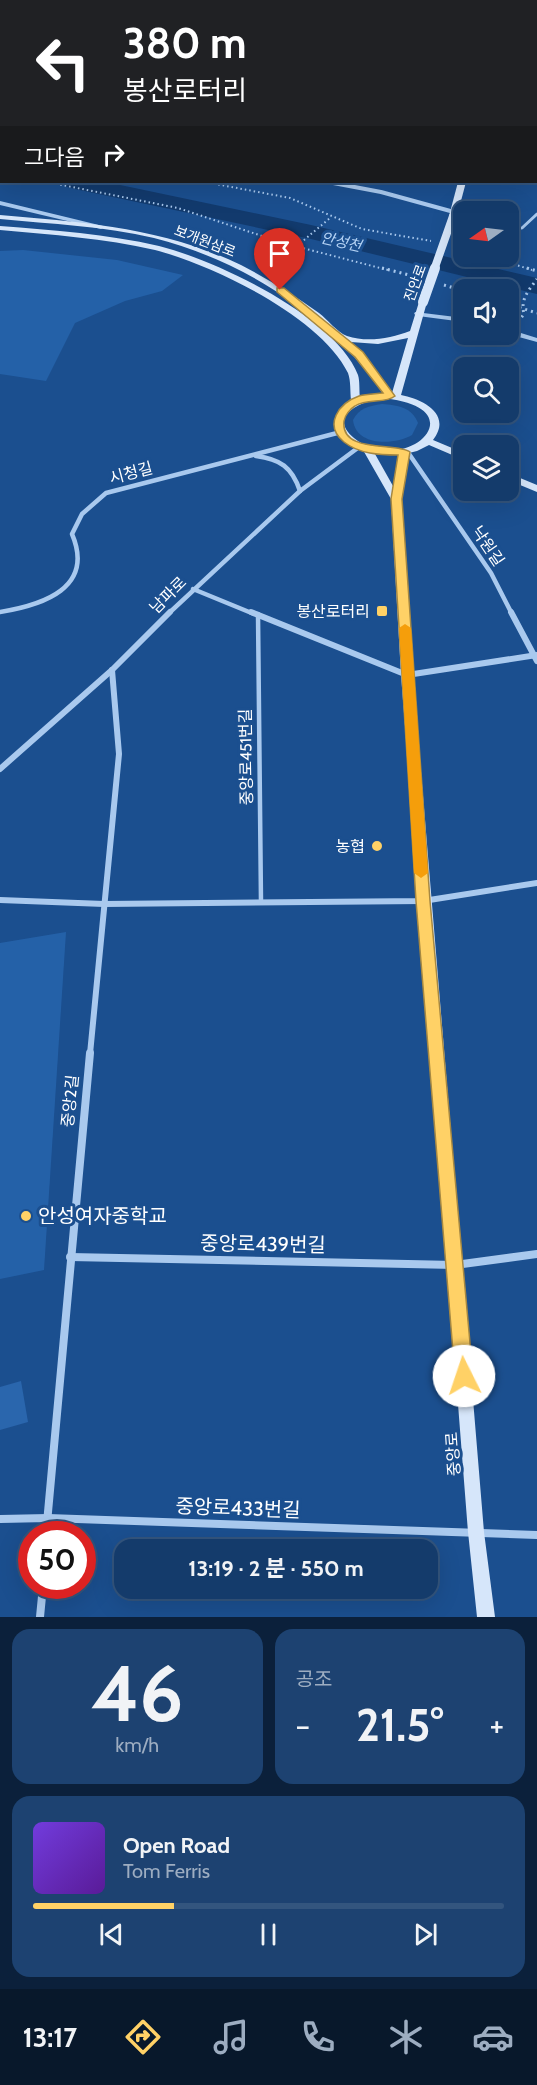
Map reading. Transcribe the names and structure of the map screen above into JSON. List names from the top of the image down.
{
  "streets": {
    "main road": ["보개원삼로", "진안로", "중앙로"],
    "street": [
      "시청길",
      "낙원길",
      "남파로",
      "중앙2길",
      "중앙로439번길",
      "중앙로433번길"
    ],
    "lane": ["중앙로451번길"]
  },
  "crossings": [
    ["보개원삼로", "진안로"],
    ["보개원삼로", "시청길"],
    ["보개원삼로", "낙원길"],
    ["보개원삼로", "남파로"],
    ["보개원삼로", "중앙로"],
    ["진안로", "시청길"],
    ["진안로", "낙원길"],
    ["진안로", "남파로"],
    ["진안로", "중앙로"],
    ["시청길", "낙원길"],
    ["시청길", "남파로"],
    ["시청길", "중앙로"],
    ["낙원길", "남파로"],
    ["낙원길", "중앙로"],
    ["남파로", "중앙2길"],
    ["남파로", "중앙로"],
    ["중앙2길", "중앙로439번길"],
    ["중앙2길", "중앙로433번길"],
    ["중앙로439번길", "중앙로"],
    ["중앙로", "중앙로433번길"]
  ],
  "water": ["안성천"],
  "places": {
    "transit": ["봉산로터리"],
    "other": ["농협", "안성여자중학교"]
  },
  "north": "left",
  "page": {
    "turn": ["380 m", "봉산로터리"],
    "then": "그다음",
    "limit": "50",
    "trip": "13:19 · 2 분 · 550 m",
    "tile": [
      ["46", "km/h"],
      "공조"
    ],
    "heat": ["−", "21.5°", "+"],
    "song": ["Open Road", "Tom Ferris"],
    "tabs": "13:17"
  }
}
